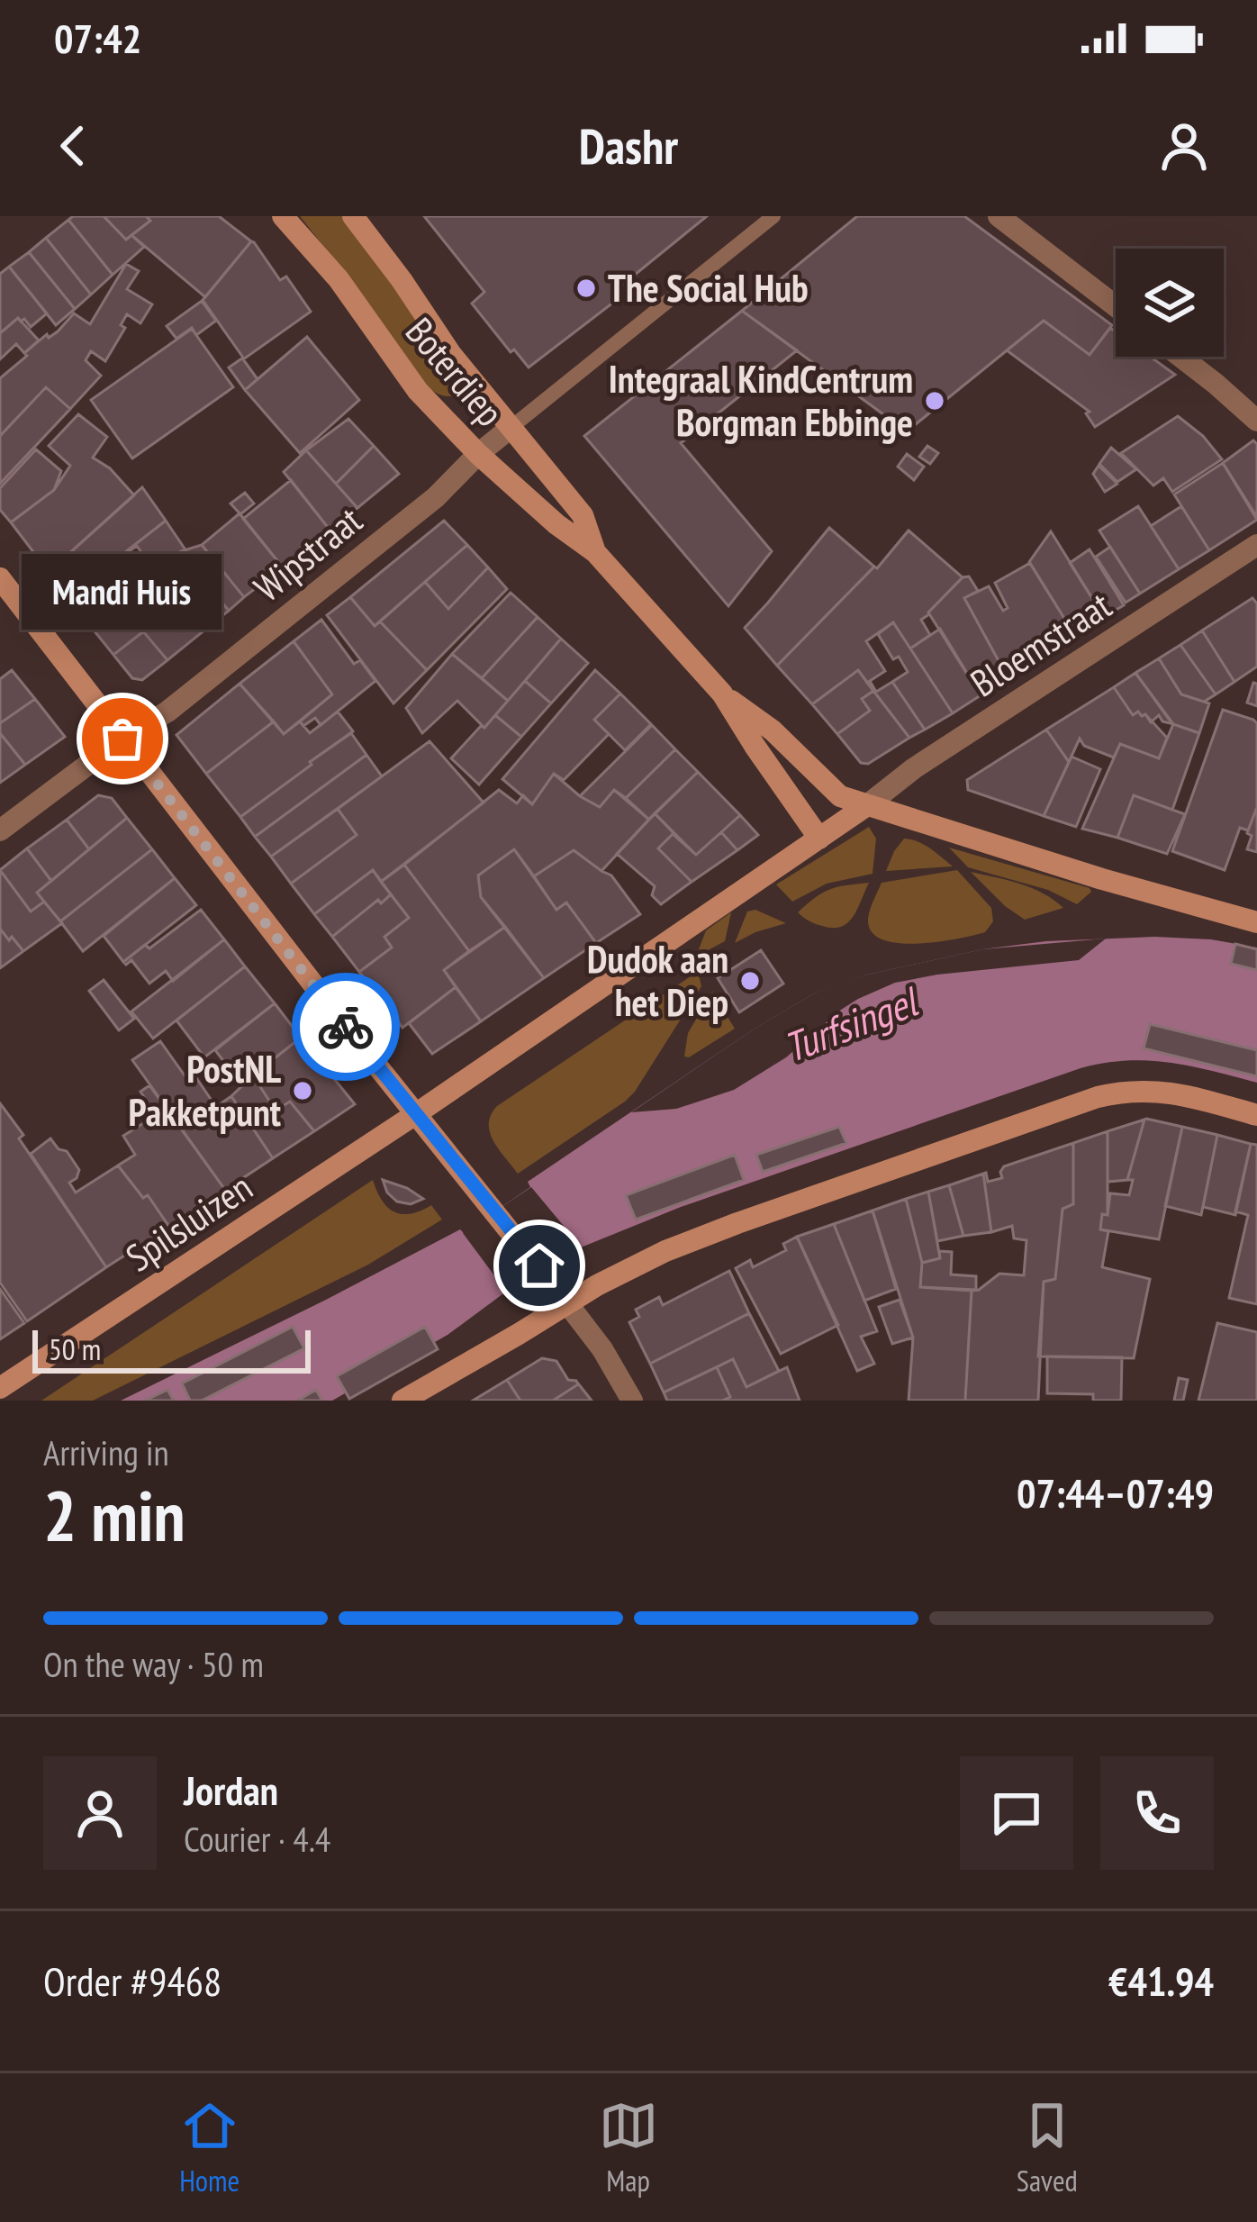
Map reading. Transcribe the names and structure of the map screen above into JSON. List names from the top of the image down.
{
  "streets": {
    "street": [
      "Boterdiep",
      "Wipstraat",
      "Bloemstraat",
      "Spilsluizen"
    ]
  },
  "crossings": [
    ["Boterdiep", "Wipstraat"],
    ["Boterdiep", "Bloemstraat"]
  ],
  "water": ["Turfsingel"],
  "places": [
    "The Social Hub",
    "Integraal KindCentrum Borgman Ebbinge",
    "Mandi Huis",
    "Dudok aan het Diep",
    "PostNL Pakketpunt"
  ],
  "scale_bar": "50 m",
  "page": {
    "status": "07:42",
    "header": "Dashr",
    "bubble": "Mandi Huis",
    "scale": "50 m",
    "heading": ["2 min", "Arriving in", "07:44–07:49"],
    "panel": [
      "Jordan",
      "Courier · 4.4",
      "Order #9468",
      "€41.94"
    ],
    "bar": "On the way · 50 m",
    "tabs": ["Home", "Map", "Saved"]
  }
}
